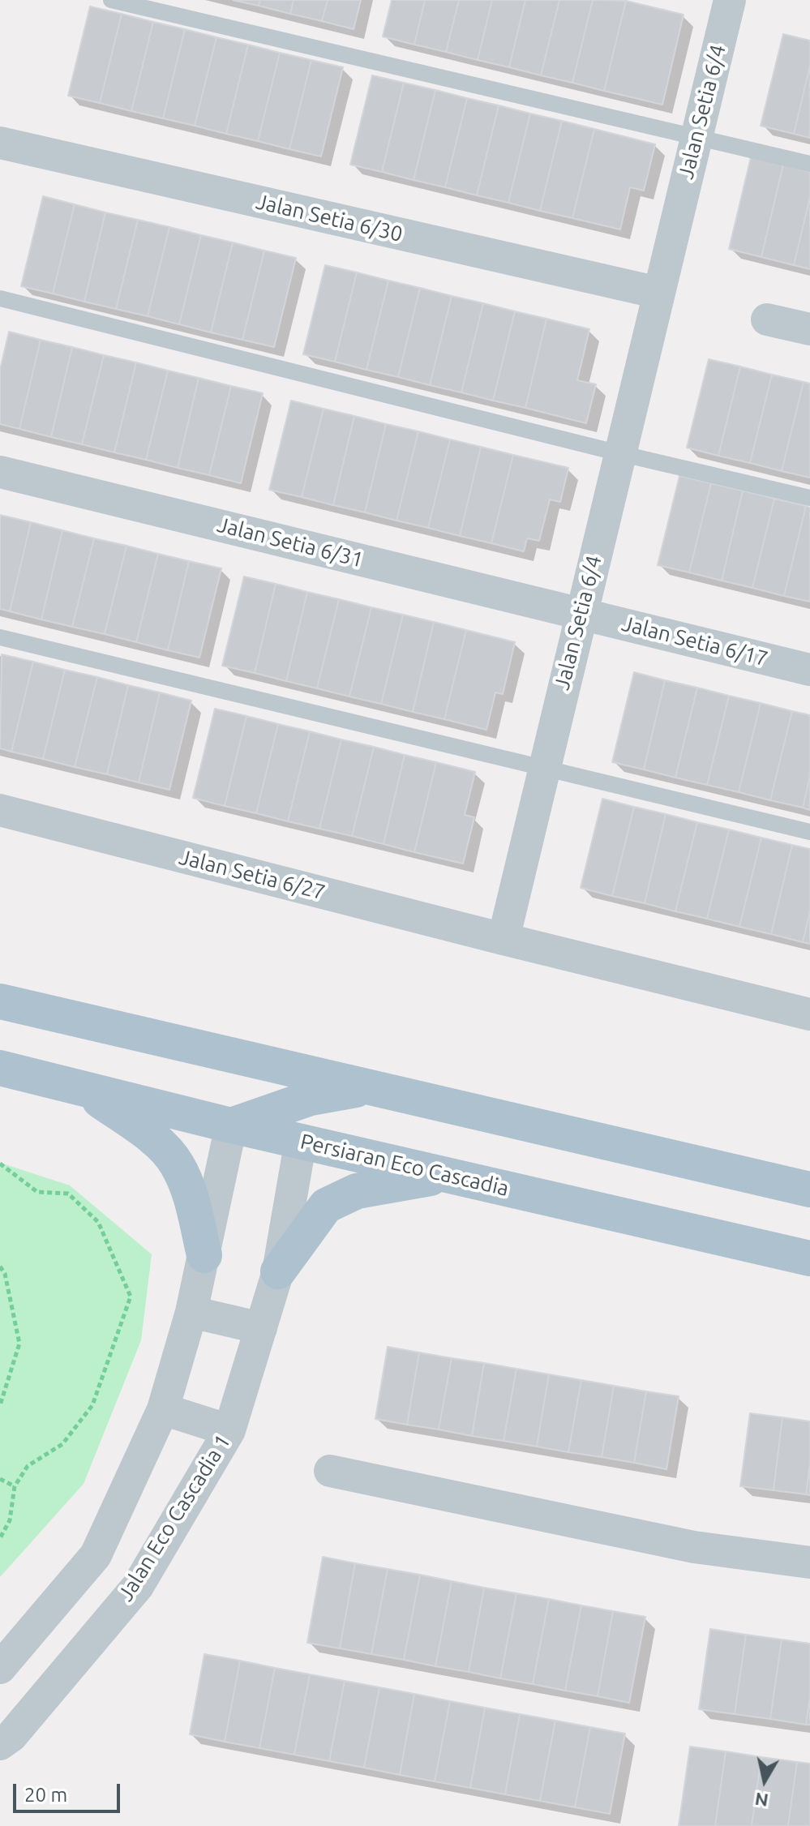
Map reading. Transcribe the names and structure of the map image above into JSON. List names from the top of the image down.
{
  "streets": {
    "main road": ["Persiaran Eco Cascadia"],
    "street": [
      "Jalan Setia 6/4",
      "Jalan Setia 6/30",
      "Jalan Setia 6/31",
      "Jalan Setia 6/17",
      "Jalan Setia 6/27",
      "Jalan Eco Cascadia 1"
    ]
  },
  "crossings": [
    ["Jalan Setia 6/4", "Jalan Setia 6/30"],
    ["Jalan Setia 6/4", "Jalan Setia 6/31"],
    ["Jalan Setia 6/4", "Jalan Setia 6/17"],
    ["Jalan Setia 6/4", "Jalan Setia 6/27"],
    ["Jalan Setia 6/31", "Jalan Setia 6/17"],
    ["Persiaran Eco Cascadia", "Jalan Eco Cascadia 1"]
  ],
  "scale_bar": "20 m",
  "north": "bottom"
}
